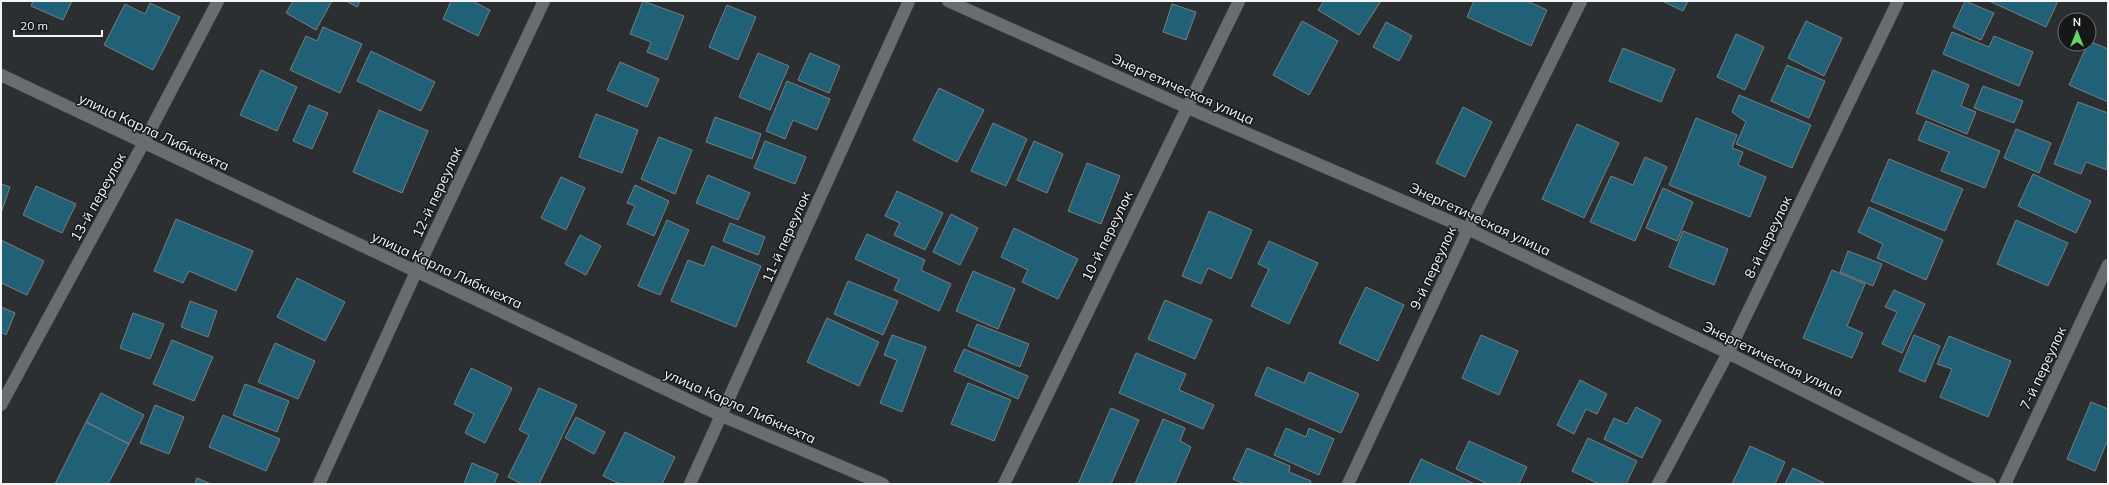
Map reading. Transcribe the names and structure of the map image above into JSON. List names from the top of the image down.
{
  "streets": {
    "street": [
      "Энергетическая улица",
      "улица Карла Либкнехта",
      "12-й переулок",
      "13-й переулок",
      "10-й переулок",
      "11-й переулок",
      "8-й переулок",
      "9-й переулок",
      "7-й переулок"
    ]
  },
  "crossings": [
    ["Энергетическая улица", "10-й переулок"],
    ["Энергетическая улица", "8-й переулок"],
    ["Энергетическая улица", "9-й переулок"],
    ["улица Карла Либкнехта", "12-й переулок"],
    ["улица Карла Либкнехта", "13-й переулок"],
    ["улица Карла Либкнехта", "11-й переулок"]
  ],
  "scale_bar": "20 m",
  "north": "top"
}
